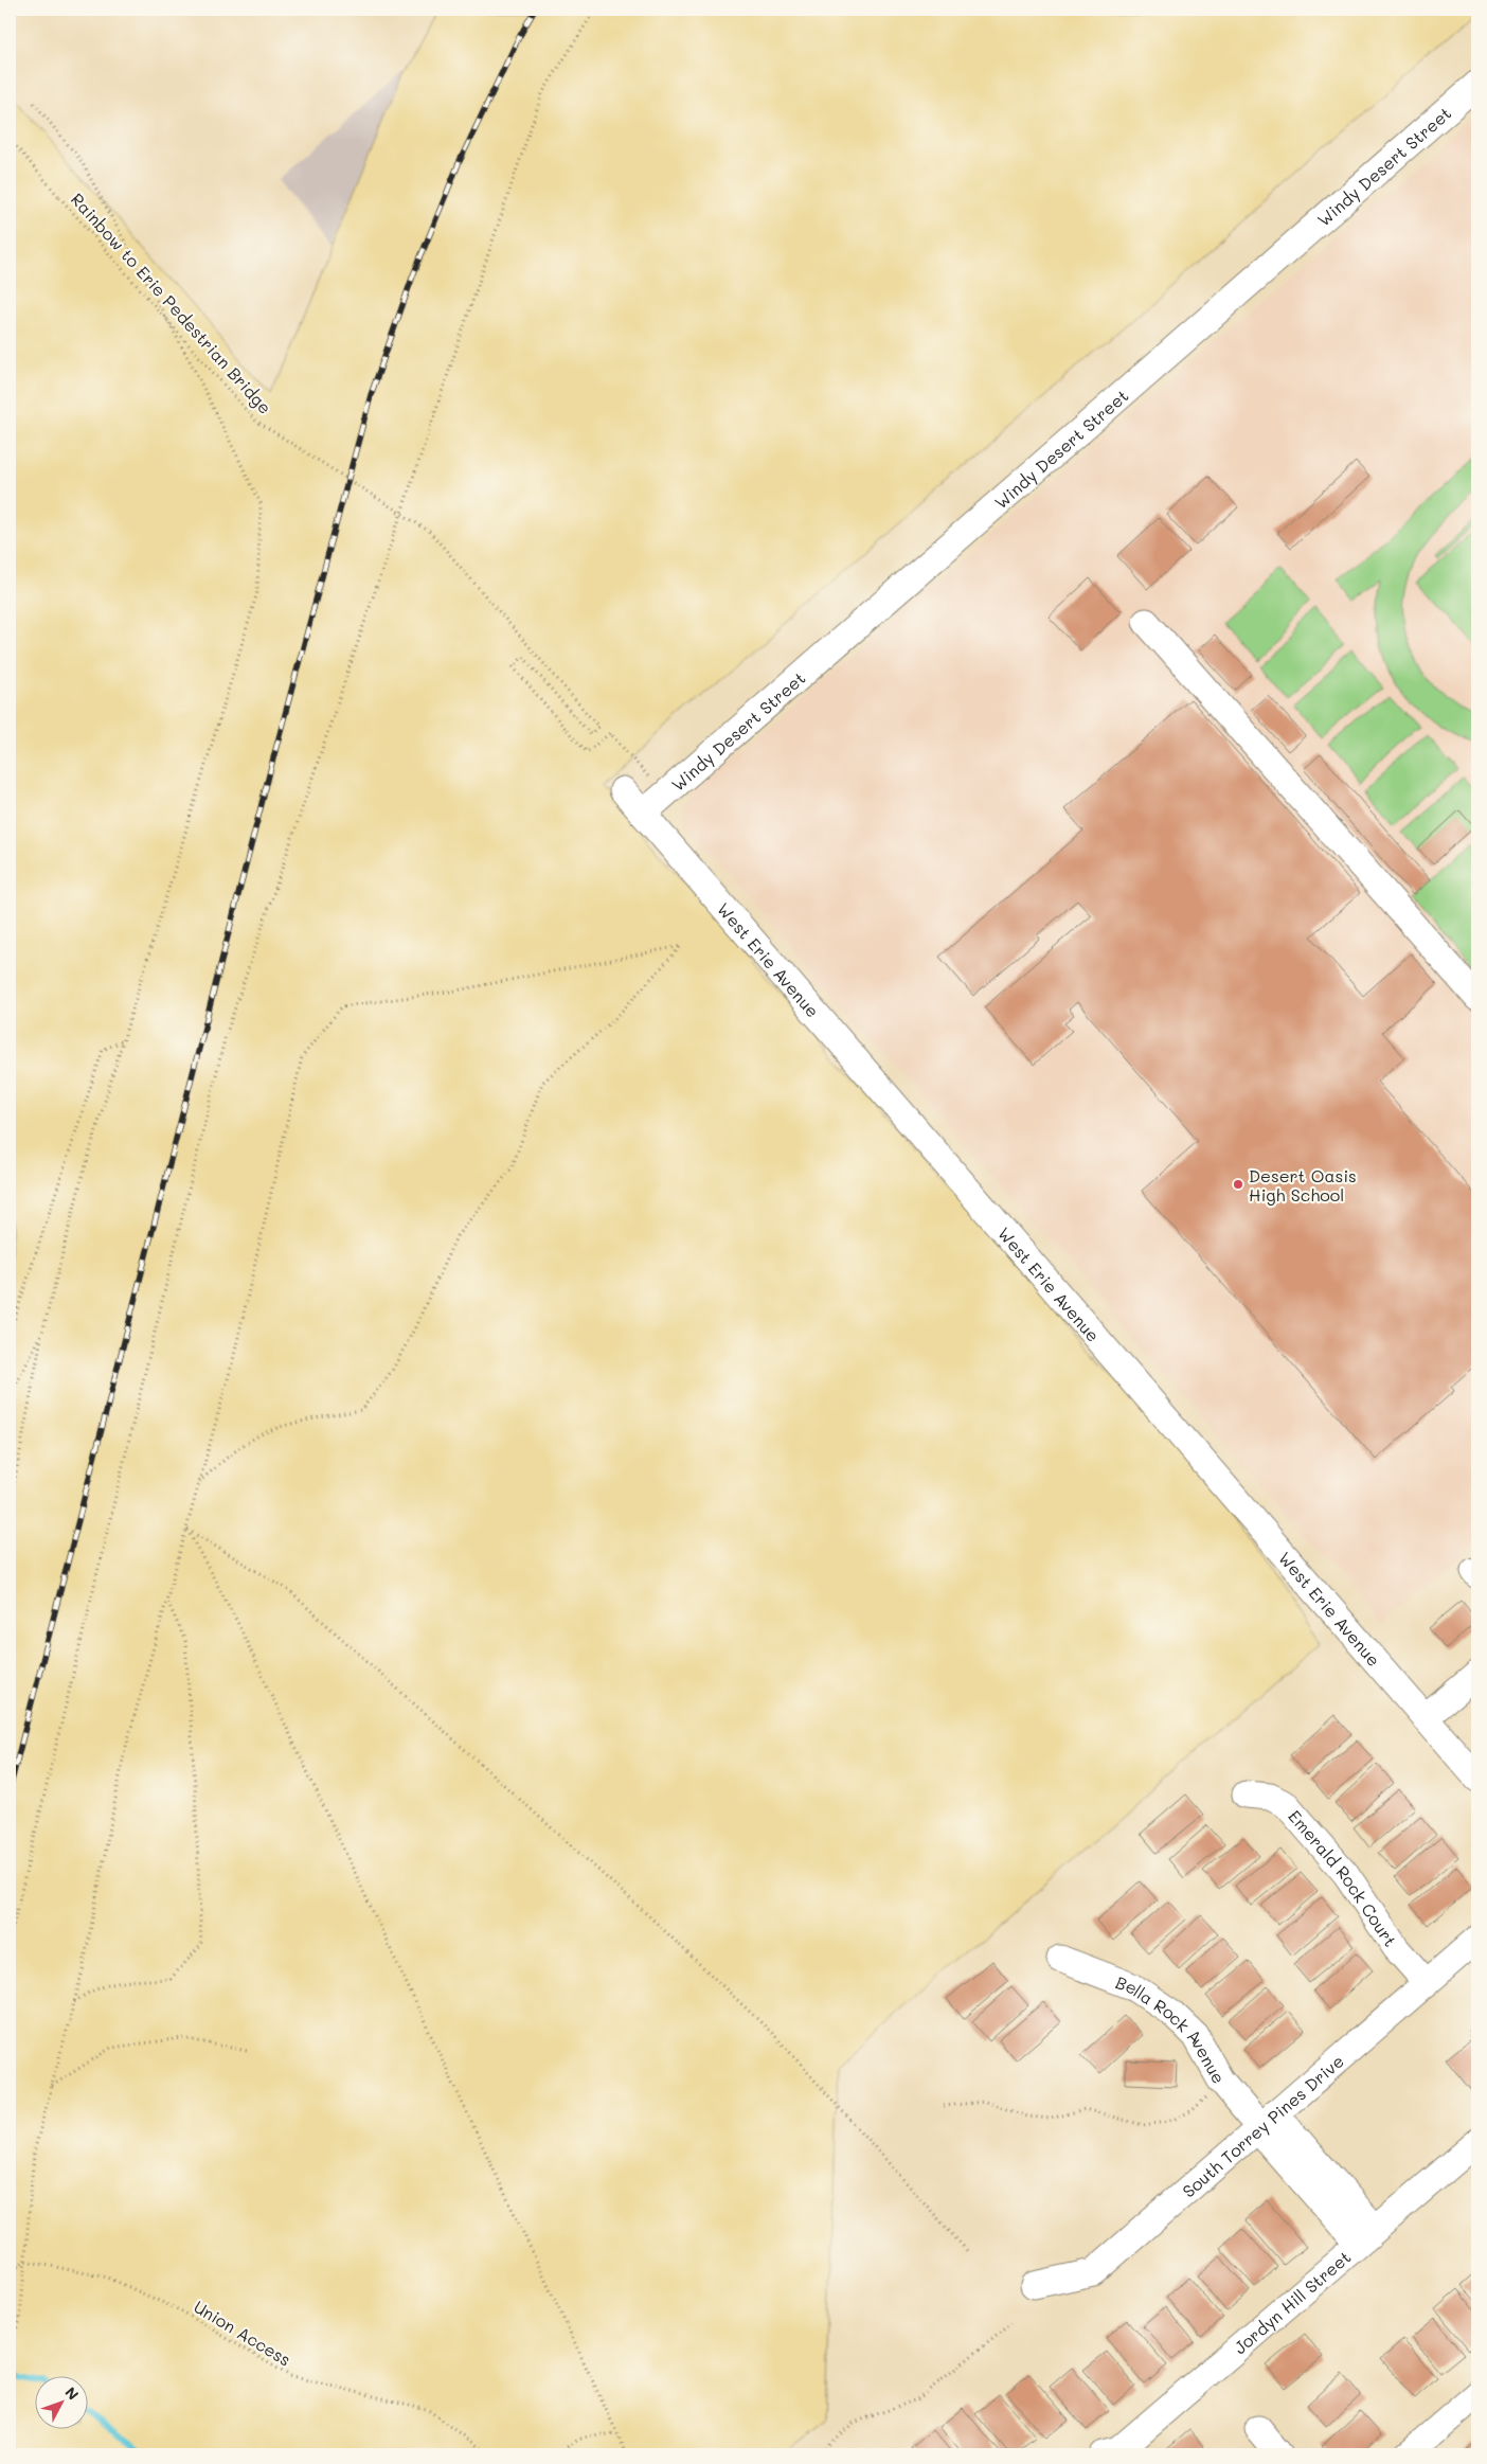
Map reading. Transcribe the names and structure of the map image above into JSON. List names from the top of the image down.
{
  "streets": {
    "street": [
      "Windy Desert Street",
      "West Erie Avenue",
      "Emerald Rock Court",
      "Bella Rock Avenue",
      "South Torrey Pines Drive",
      "Jordyn Hill Street"
    ],
    "path": ["Rainbow to Erie Pedestrian Bridge", "Union Access"]
  },
  "crossings": [
    ["Windy Desert Street", "Rainbow to Erie Pedestrian Bridge"],
    ["Windy Desert Street", "West Erie Avenue"],
    ["Emerald Rock Court", "South Torrey Pines Drive"],
    ["Bella Rock Avenue", "South Torrey Pines Drive"],
    ["Bella Rock Avenue", "Jordyn Hill Street"]
  ],
  "places": ["Desert Oasis High School"],
  "north": "top right"
}
